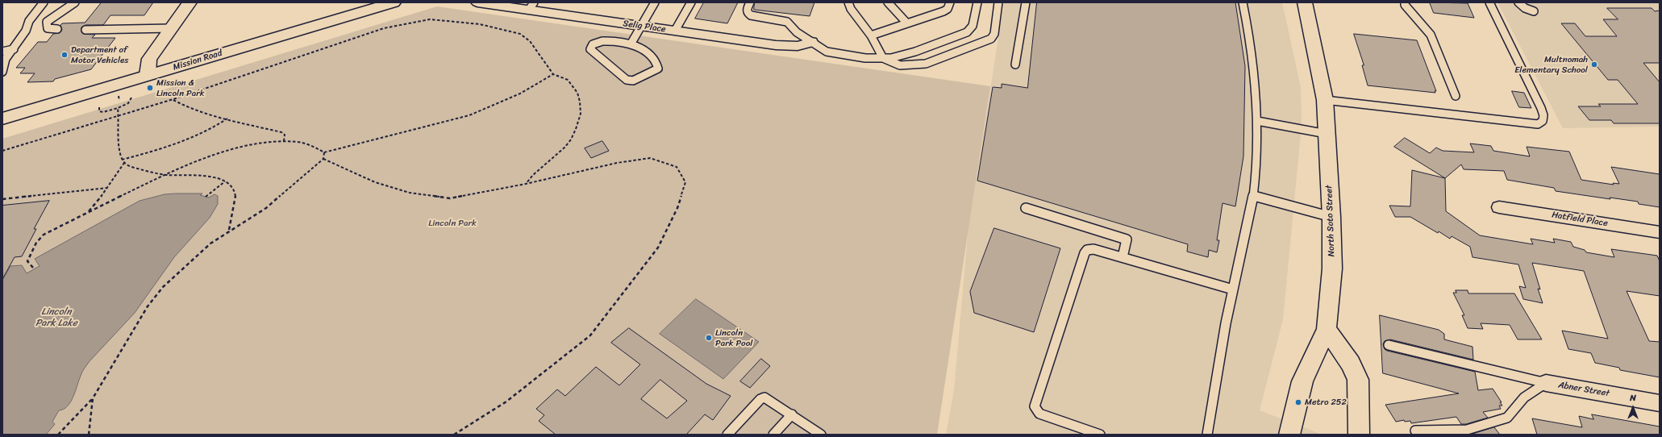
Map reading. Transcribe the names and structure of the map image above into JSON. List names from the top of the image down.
{
  "streets": {
    "main road": ["Mission Road", "North Soto Street"],
    "street": ["Selig Place", "Hatfield Place", "Abner Street"]
  },
  "water": ["Lincoln Park Lake"],
  "parks": ["Lincoln Park"],
  "places": [
    "Department of Motor Vehicles",
    "Multnomah Elementary School",
    "Mission & Lincoln Park",
    "Lincoln Park Pool",
    "Metro 252"
  ],
  "north": "top"
}
